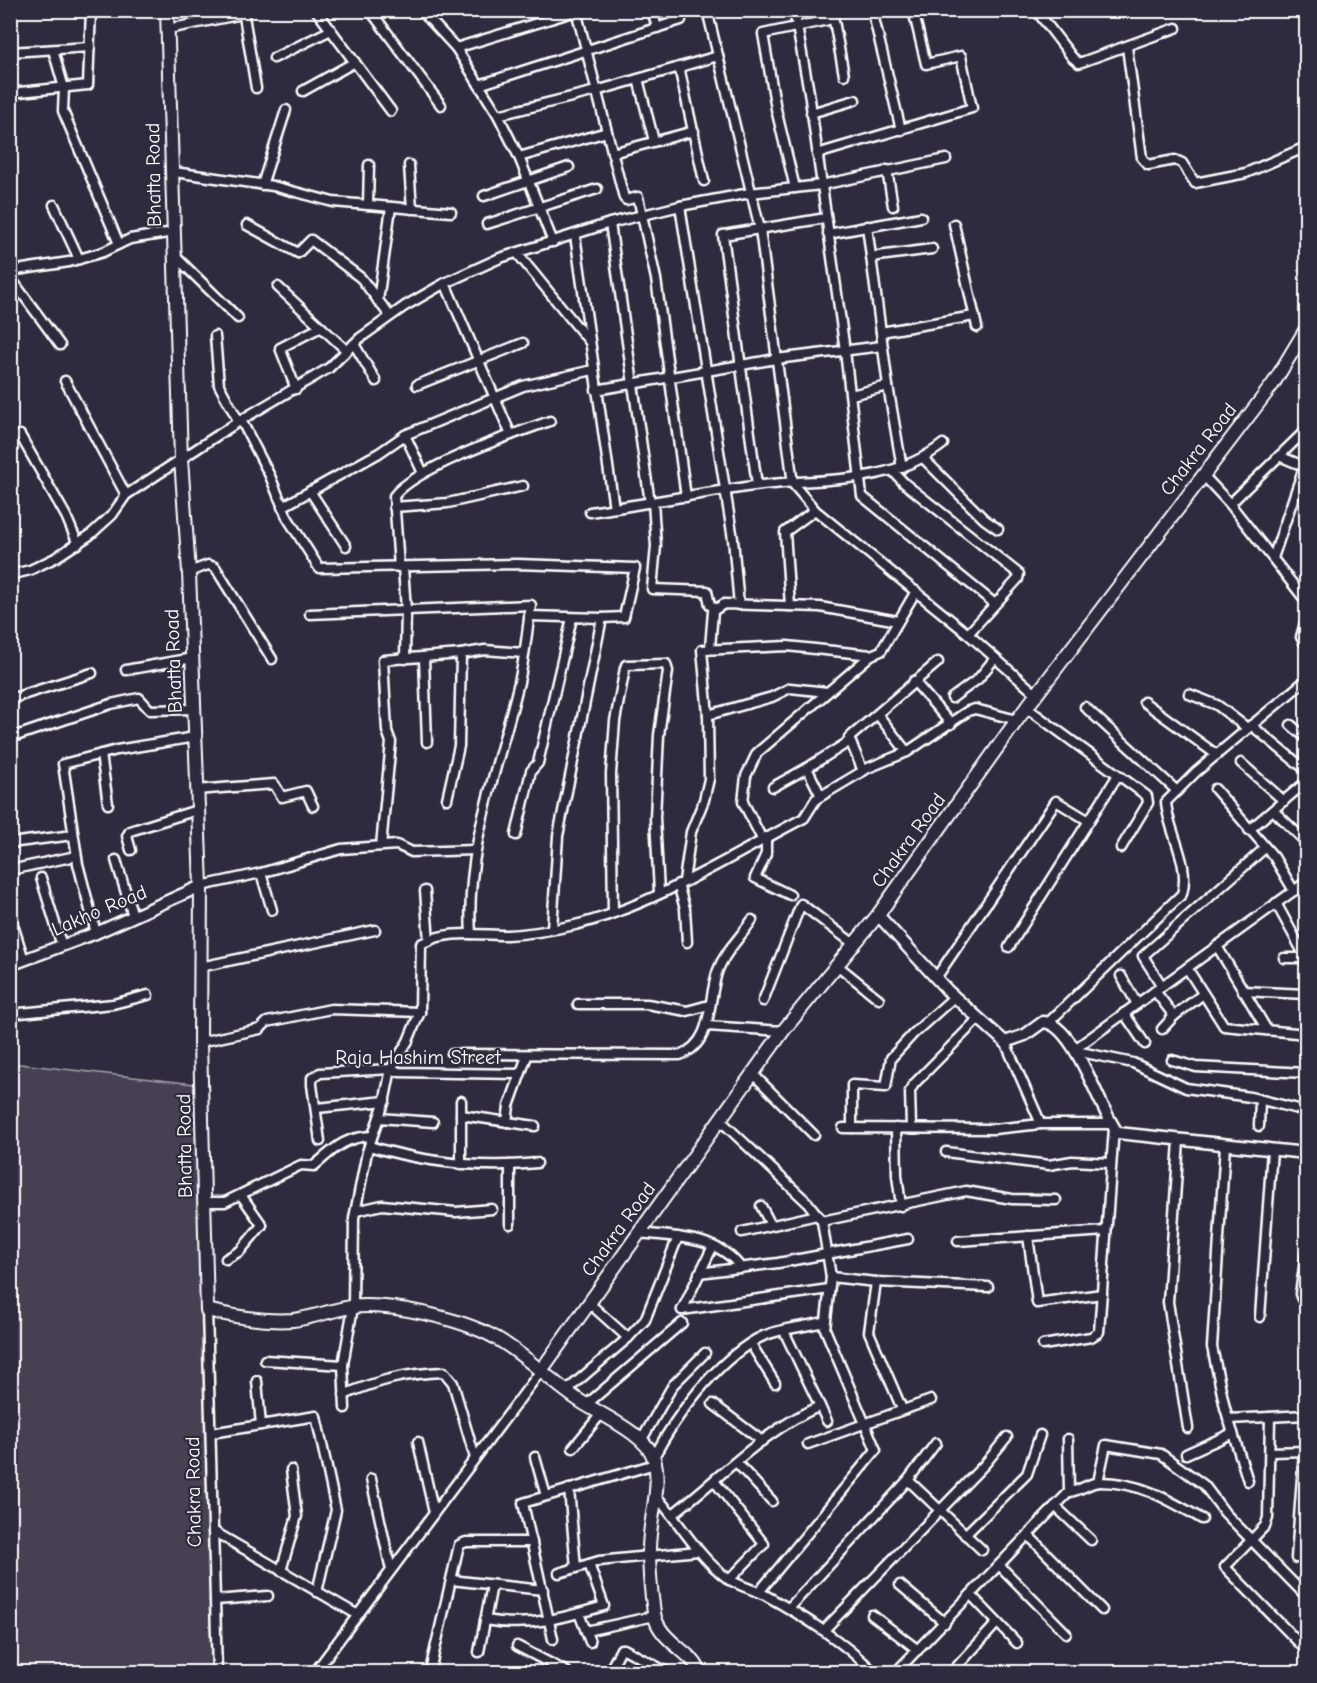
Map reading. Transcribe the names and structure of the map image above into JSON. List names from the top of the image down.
{
  "streets": {
    "main road": ["Bhatta Road", "Chakra Road"],
    "street": ["Lakho Road", "Raja Hashim Street"]
  },
  "crossings": [
    ["Bhatta Road", "Chakra Road"],
    ["Bhatta Road", "Lakho Road"]
  ]
}
